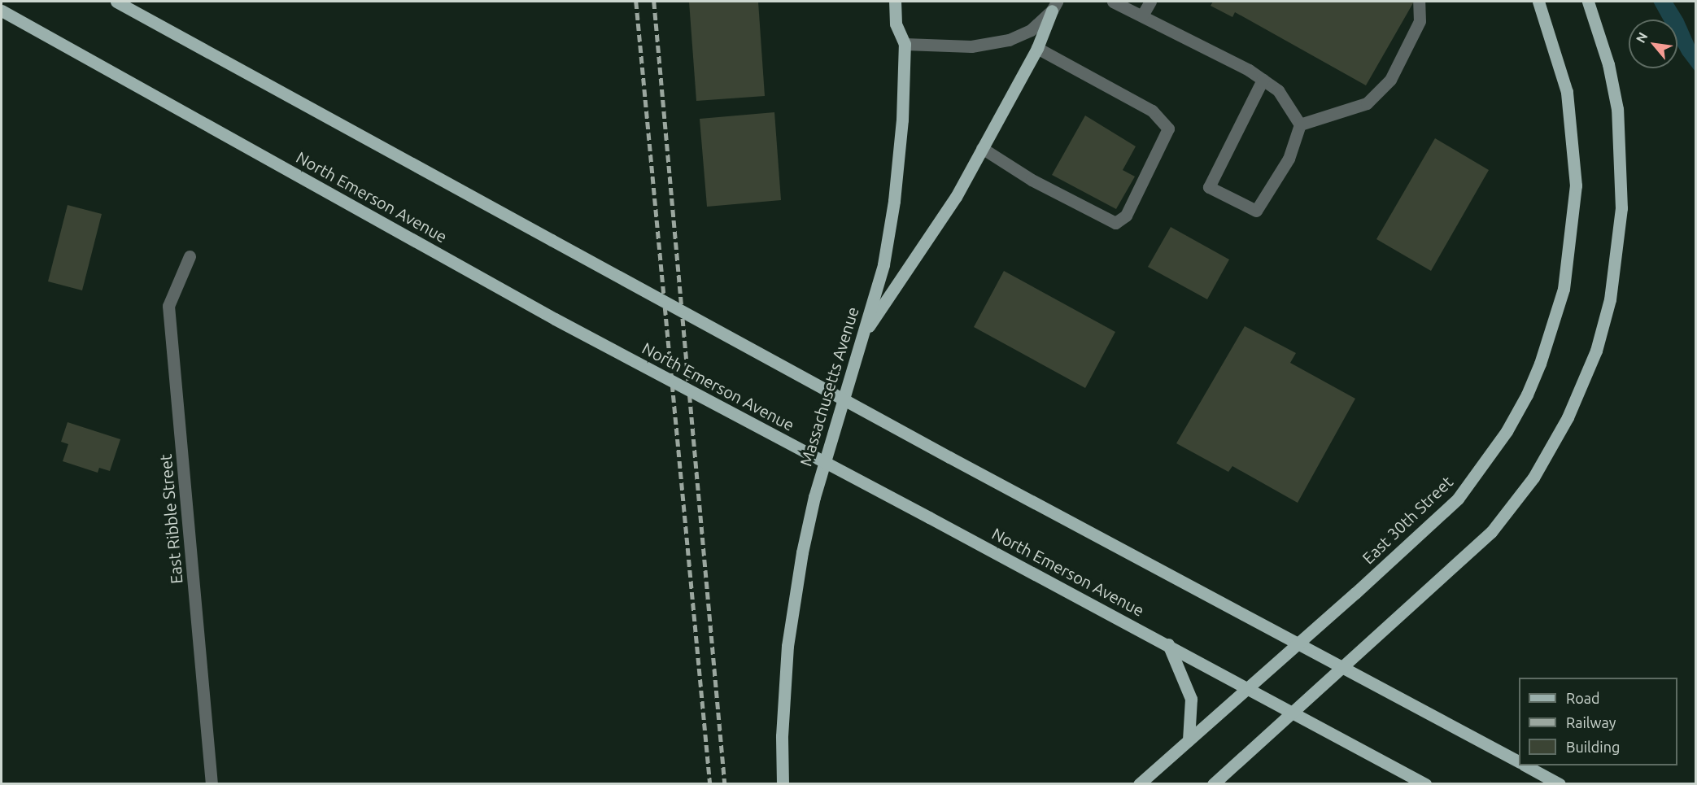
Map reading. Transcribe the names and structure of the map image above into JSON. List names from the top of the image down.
{
  "streets": {
    "main road": ["North Emerson Avenue", "Massachusetts Avenue", "East 30th Street"],
    "street": ["East Ribble Street"]
  },
  "crossings": [
    ["North Emerson Avenue", "East 30th Street"]
  ],
  "legend": ["Road", "Railway", "Building"],
  "north": "top left"
}
